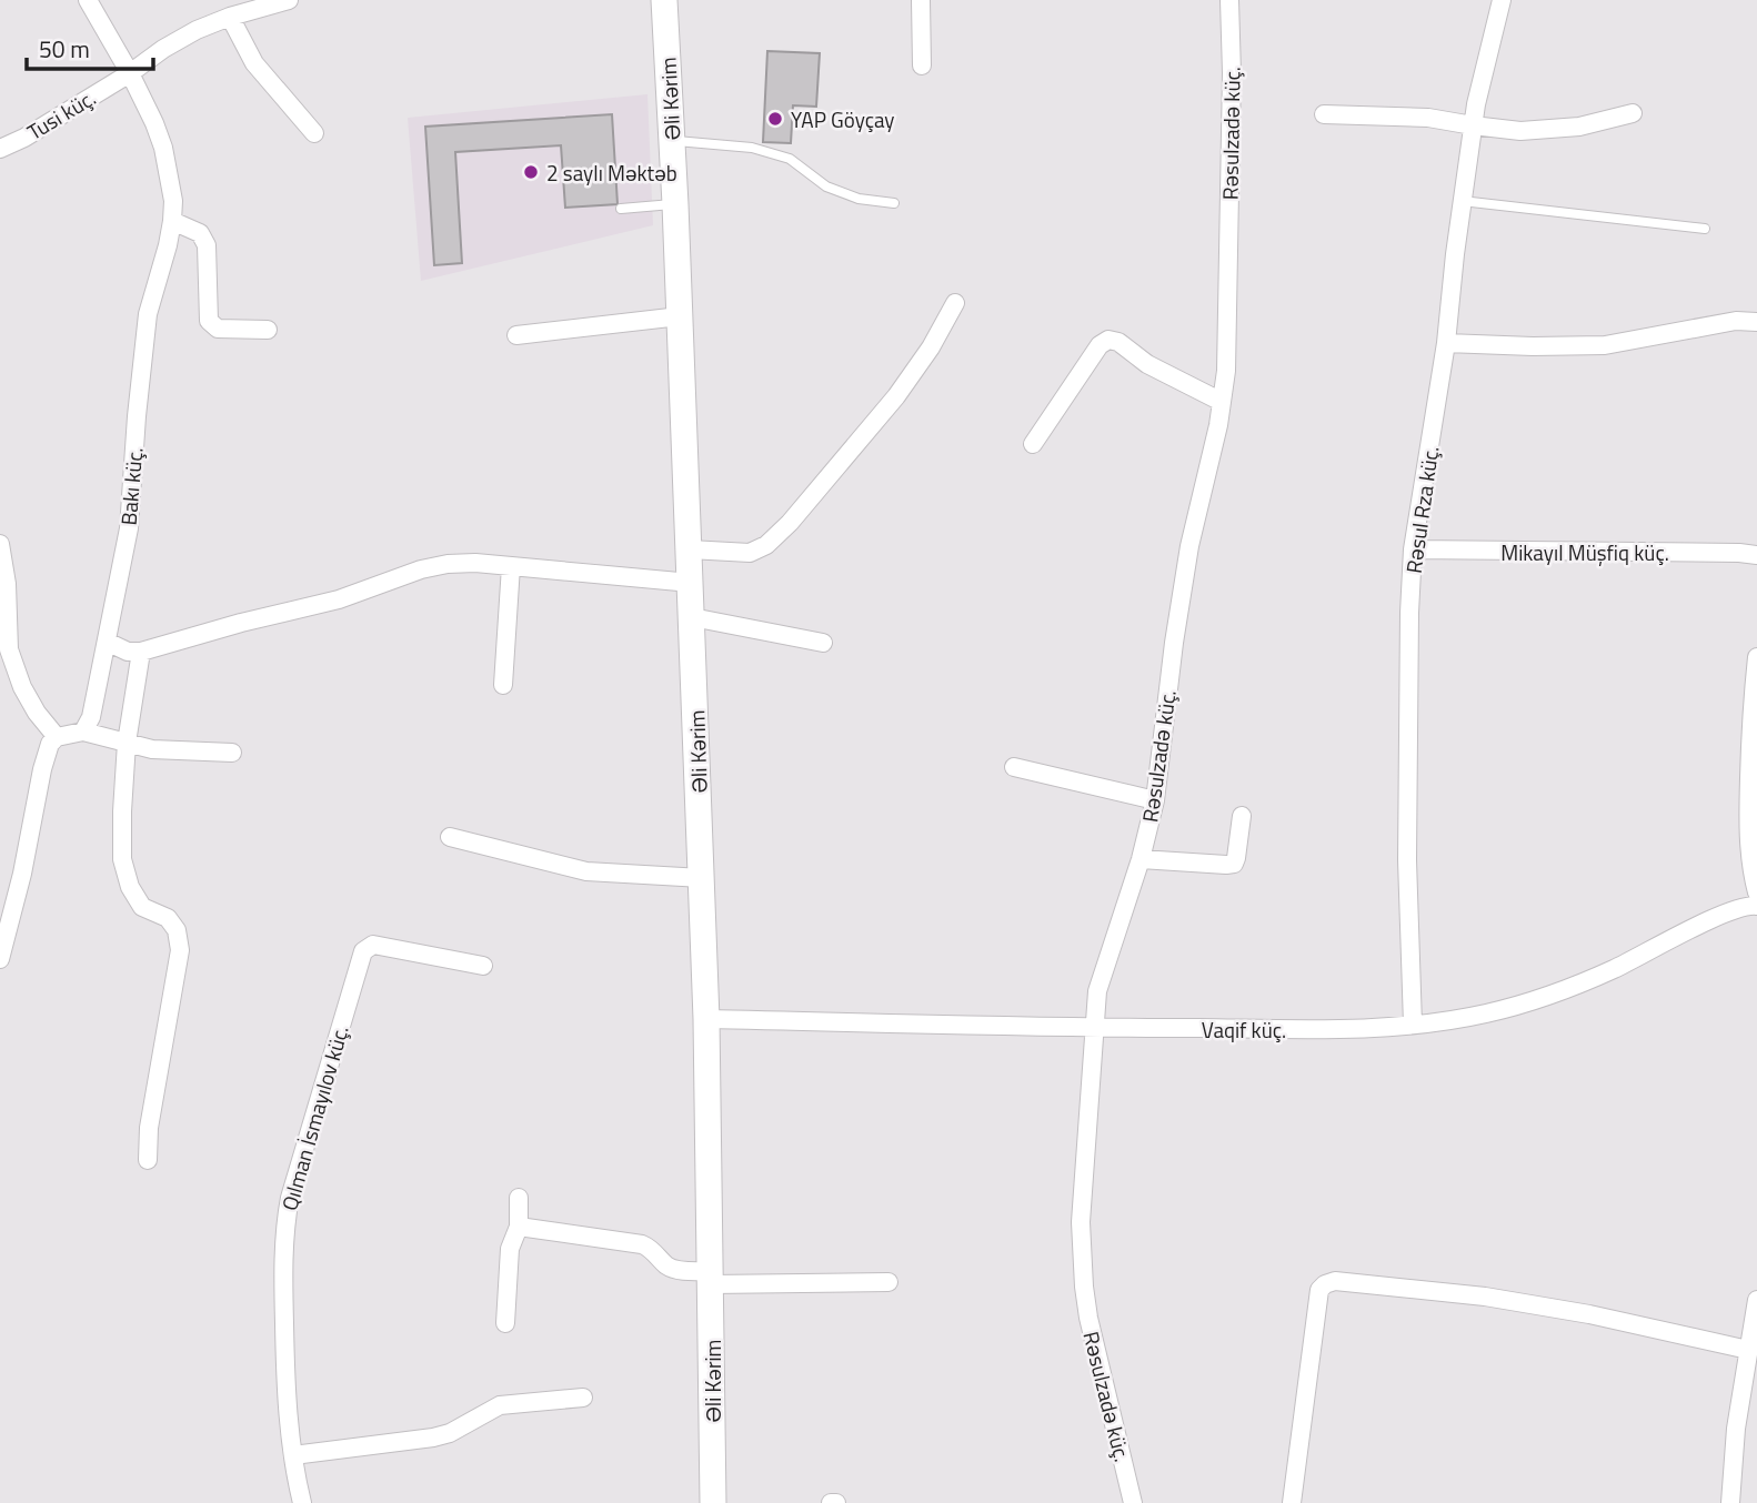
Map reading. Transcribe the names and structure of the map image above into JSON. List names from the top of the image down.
{
  "streets": {
    "main road": ["Əli Kərim"],
    "street": [
      "Tusi küç.",
      "Rəsulzadə küç.",
      "Bakı küç.",
      "Rəsul Rza küç.",
      "Mikayıl Müşfiq küç.",
      "Vaqif küç.",
      "Qılman İsmayılov küç."
    ]
  },
  "crossings": [
    ["Əli Kərim", "Vaqif küç."],
    ["Tusi küç.", "Bakı küç."],
    ["Rəsulzadə küç.", "Vaqif küç."],
    ["Rəsul Rza küç.", "Mikayıl Müşfiq küç."],
    ["Rəsul Rza küç.", "Vaqif küç."]
  ],
  "places": ["YAP Göyçay", "2 saylı Məktəb"],
  "scale_bar": "50 m"
}
